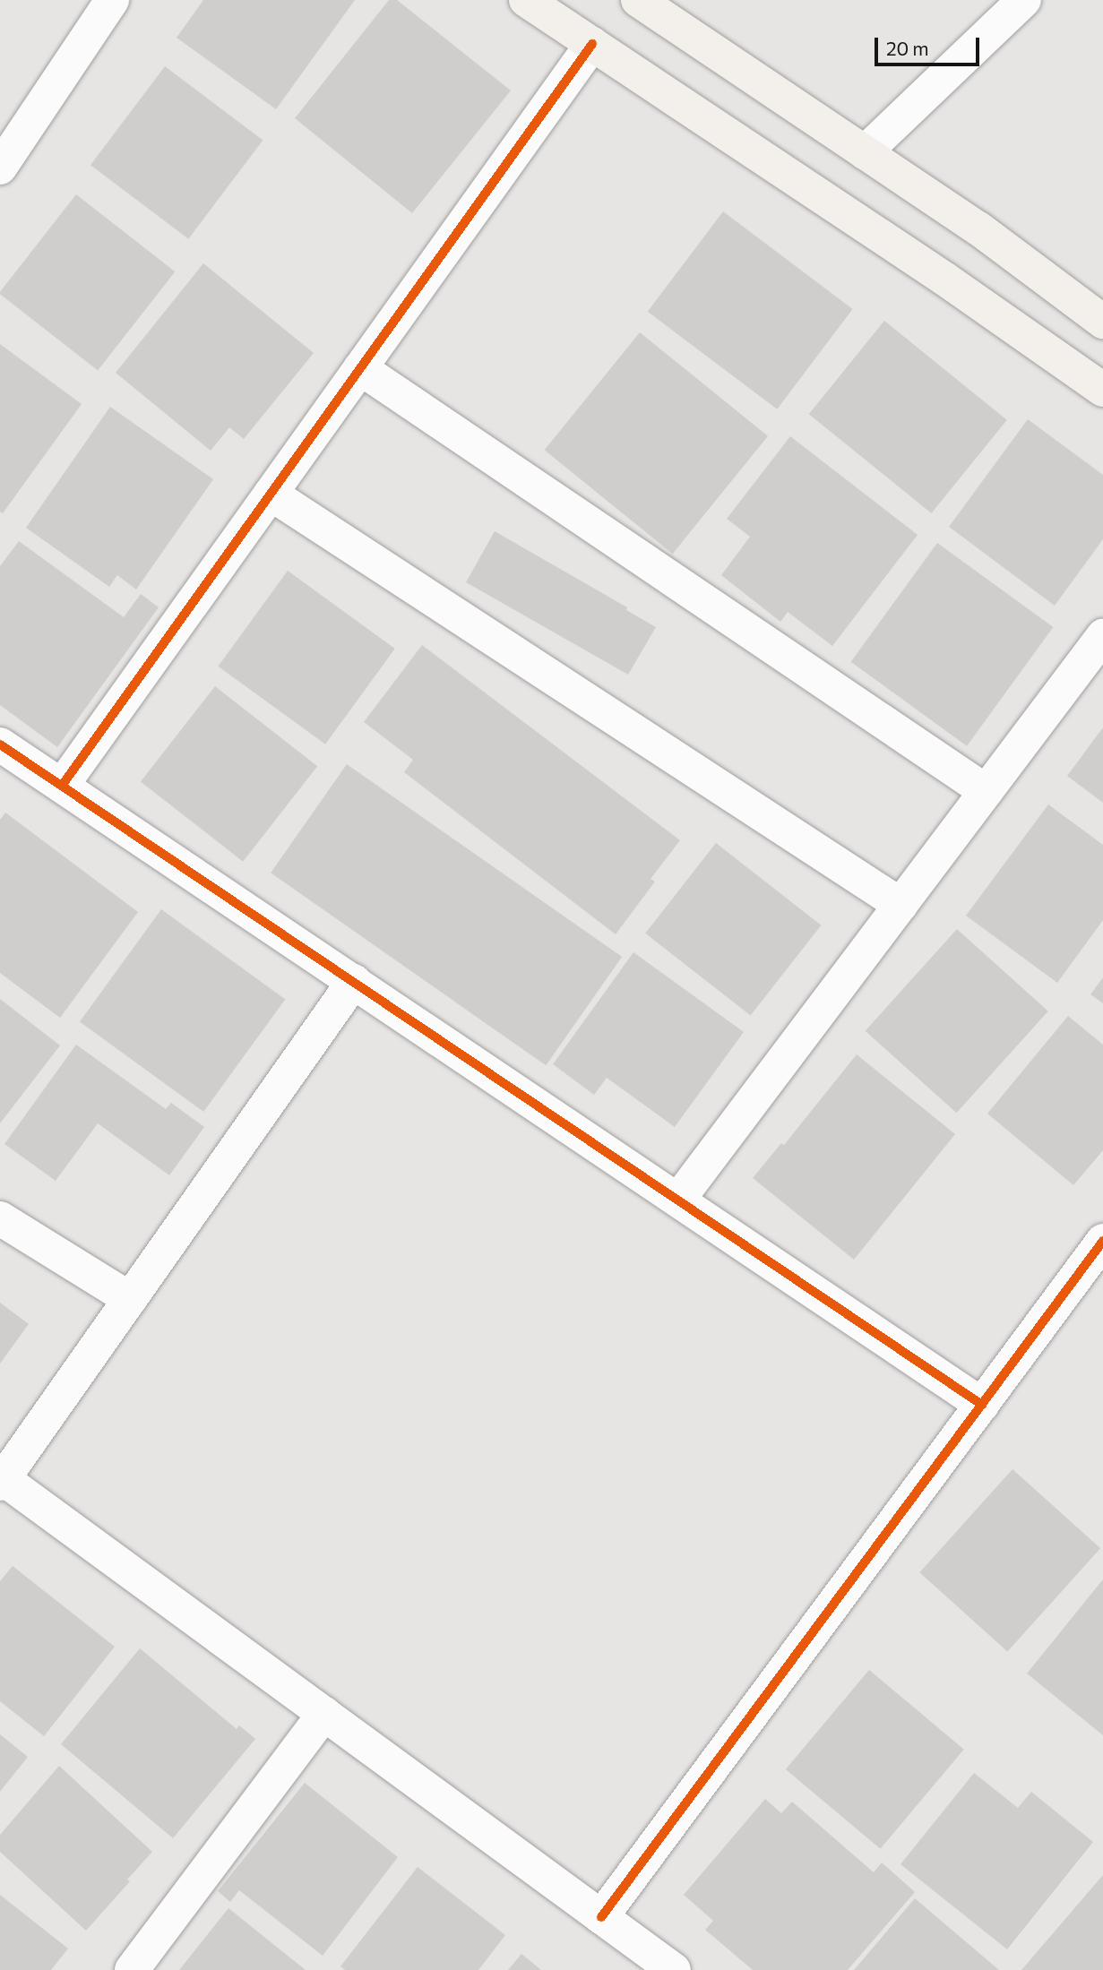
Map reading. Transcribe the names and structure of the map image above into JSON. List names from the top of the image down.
{
  "scale_bar": "20 m"
}
